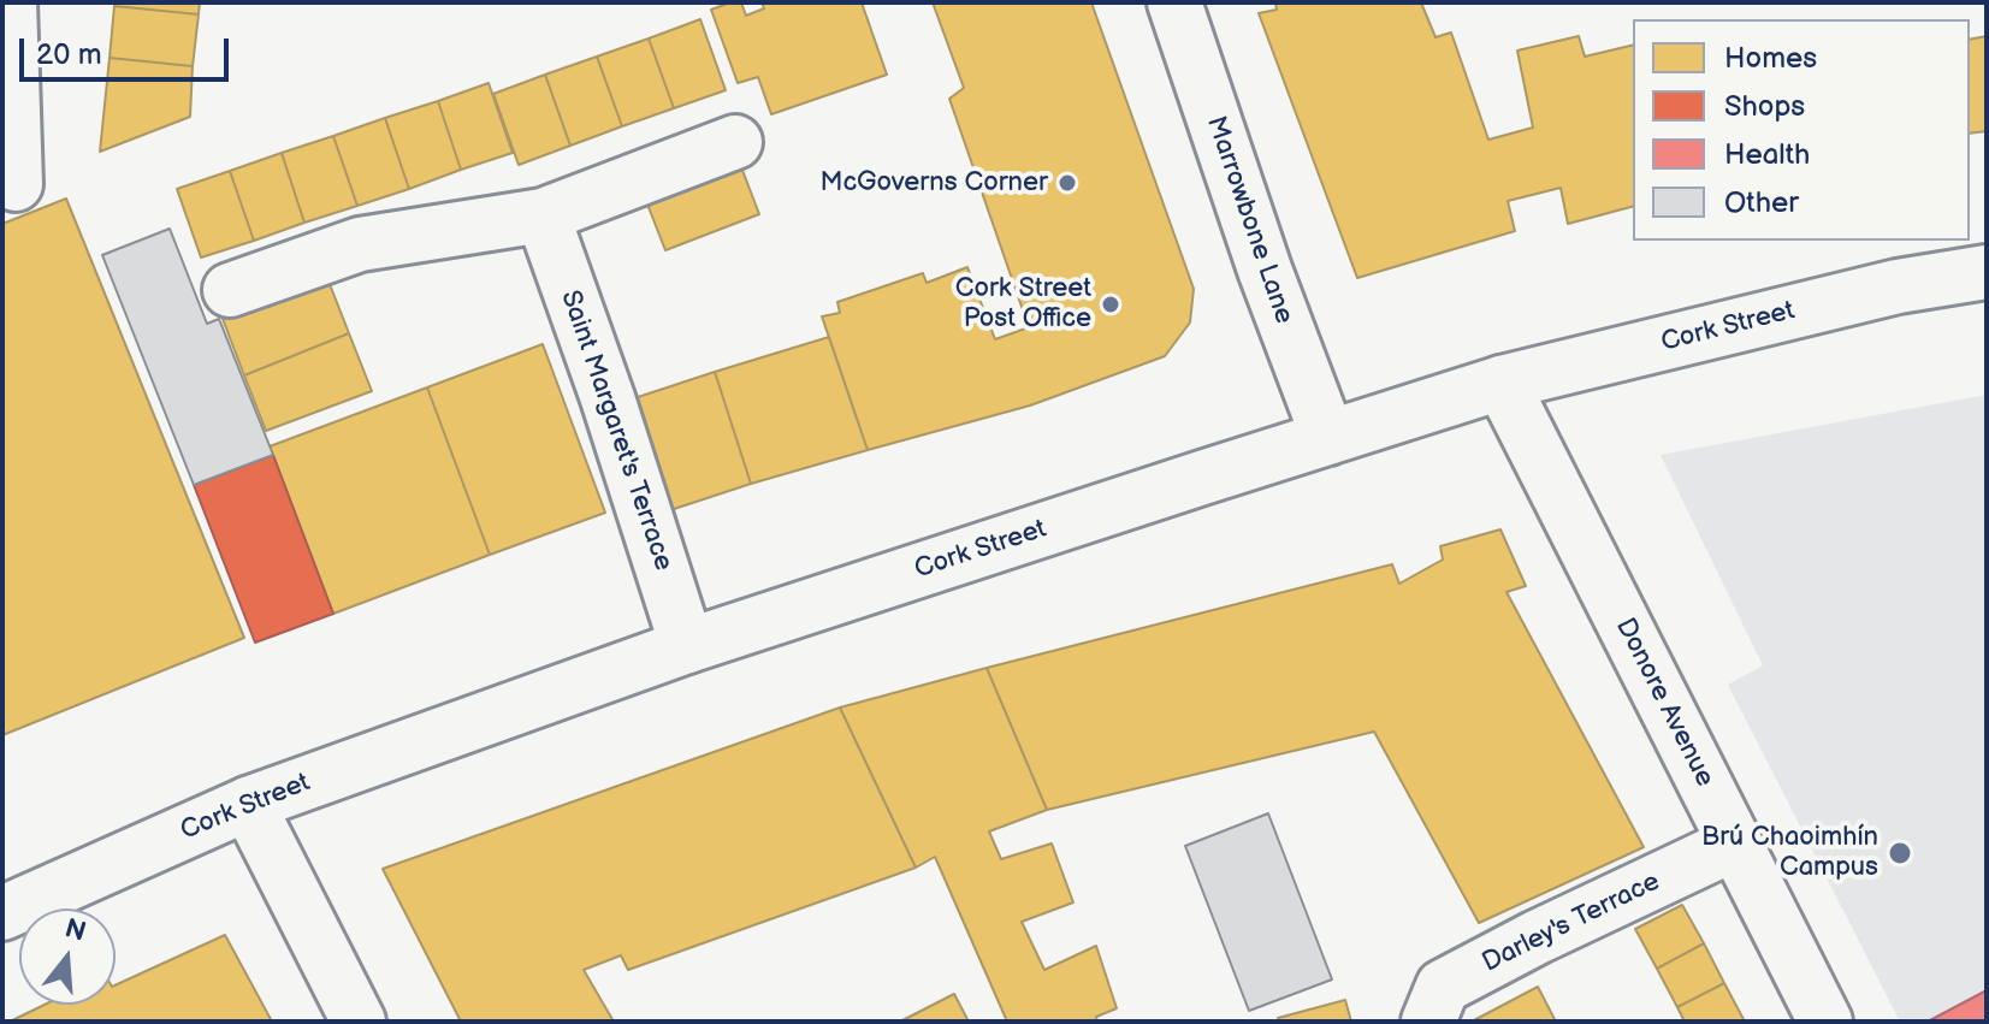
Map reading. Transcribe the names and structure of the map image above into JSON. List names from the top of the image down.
{
  "streets": {
    "main road": [
      "Marrowbone Lane",
      "Cork Street",
      "Saint Margaret's Terrace",
      "Donore Avenue",
      "Darley's Terrace"
    ]
  },
  "crossings": [
    ["Marrowbone Lane", "Cork Street"],
    ["Cork Street", "Saint Margaret's Terrace"],
    ["Cork Street", "Donore Avenue"],
    ["Donore Avenue", "Darley's Terrace"]
  ],
  "places": ["McGoverns Corner", "Cork Street Post Office", "Brú Chaoimhín Campus"],
  "legend": [
    "Homes",
    "Shops",
    "Health",
    "Other"
  ],
  "scale_bar": "20 m",
  "north": "top"
}
